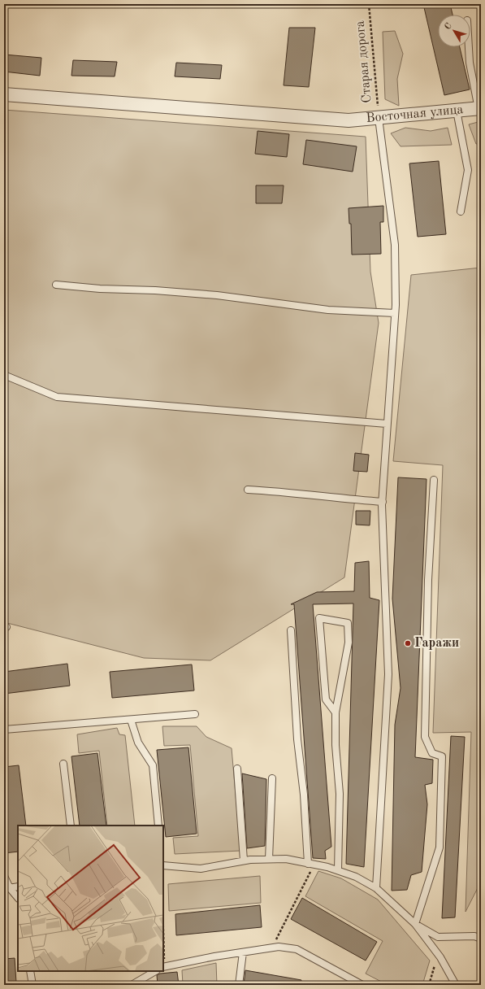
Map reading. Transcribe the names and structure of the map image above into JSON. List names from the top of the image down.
{
  "streets": {
    "street": ["Восточная улица"],
    "path": ["Старая дорога"]
  },
  "crossings": [
    ["Старая дорога", "Восточная улица"]
  ],
  "places": ["Гаражи"],
  "north": "top left"
}
